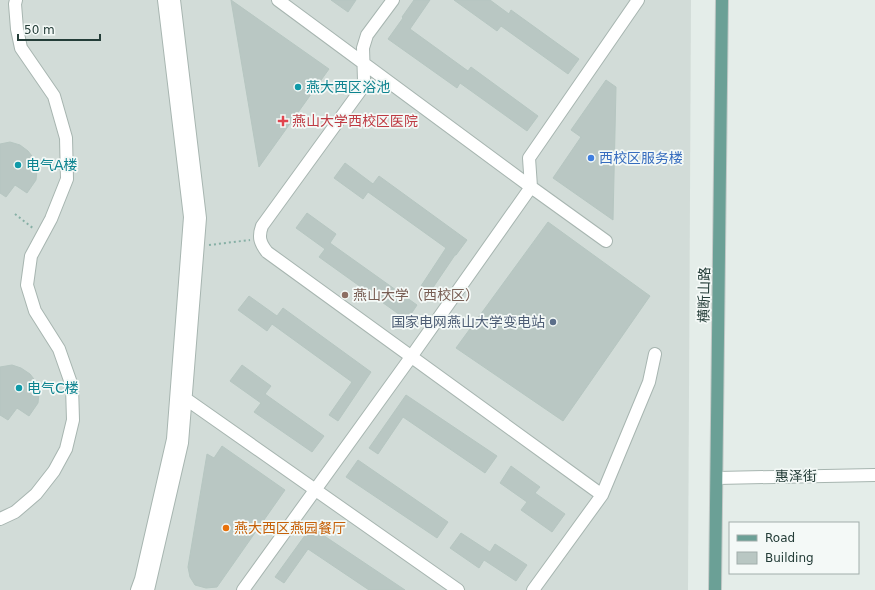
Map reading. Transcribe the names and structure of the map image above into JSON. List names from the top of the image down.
{
  "streets": {
    "main road": ["横断山路"],
    "street": ["惠泽街"]
  },
  "crossings": [
    ["横断山路", "惠泽街"]
  ],
  "places": {
    "other": [
      "燕大西区浴池",
      "西校区服务楼",
      "电气A楼",
      "燕山大学（西校区）",
      "国家电网燕山大学变电站",
      "电气C楼",
      "燕大西区燕园餐厅"
    ],
    "health": ["燕山大学西校区医院"]
  },
  "legend": ["Road", "Building"],
  "scale_bar": "50 m"
}
